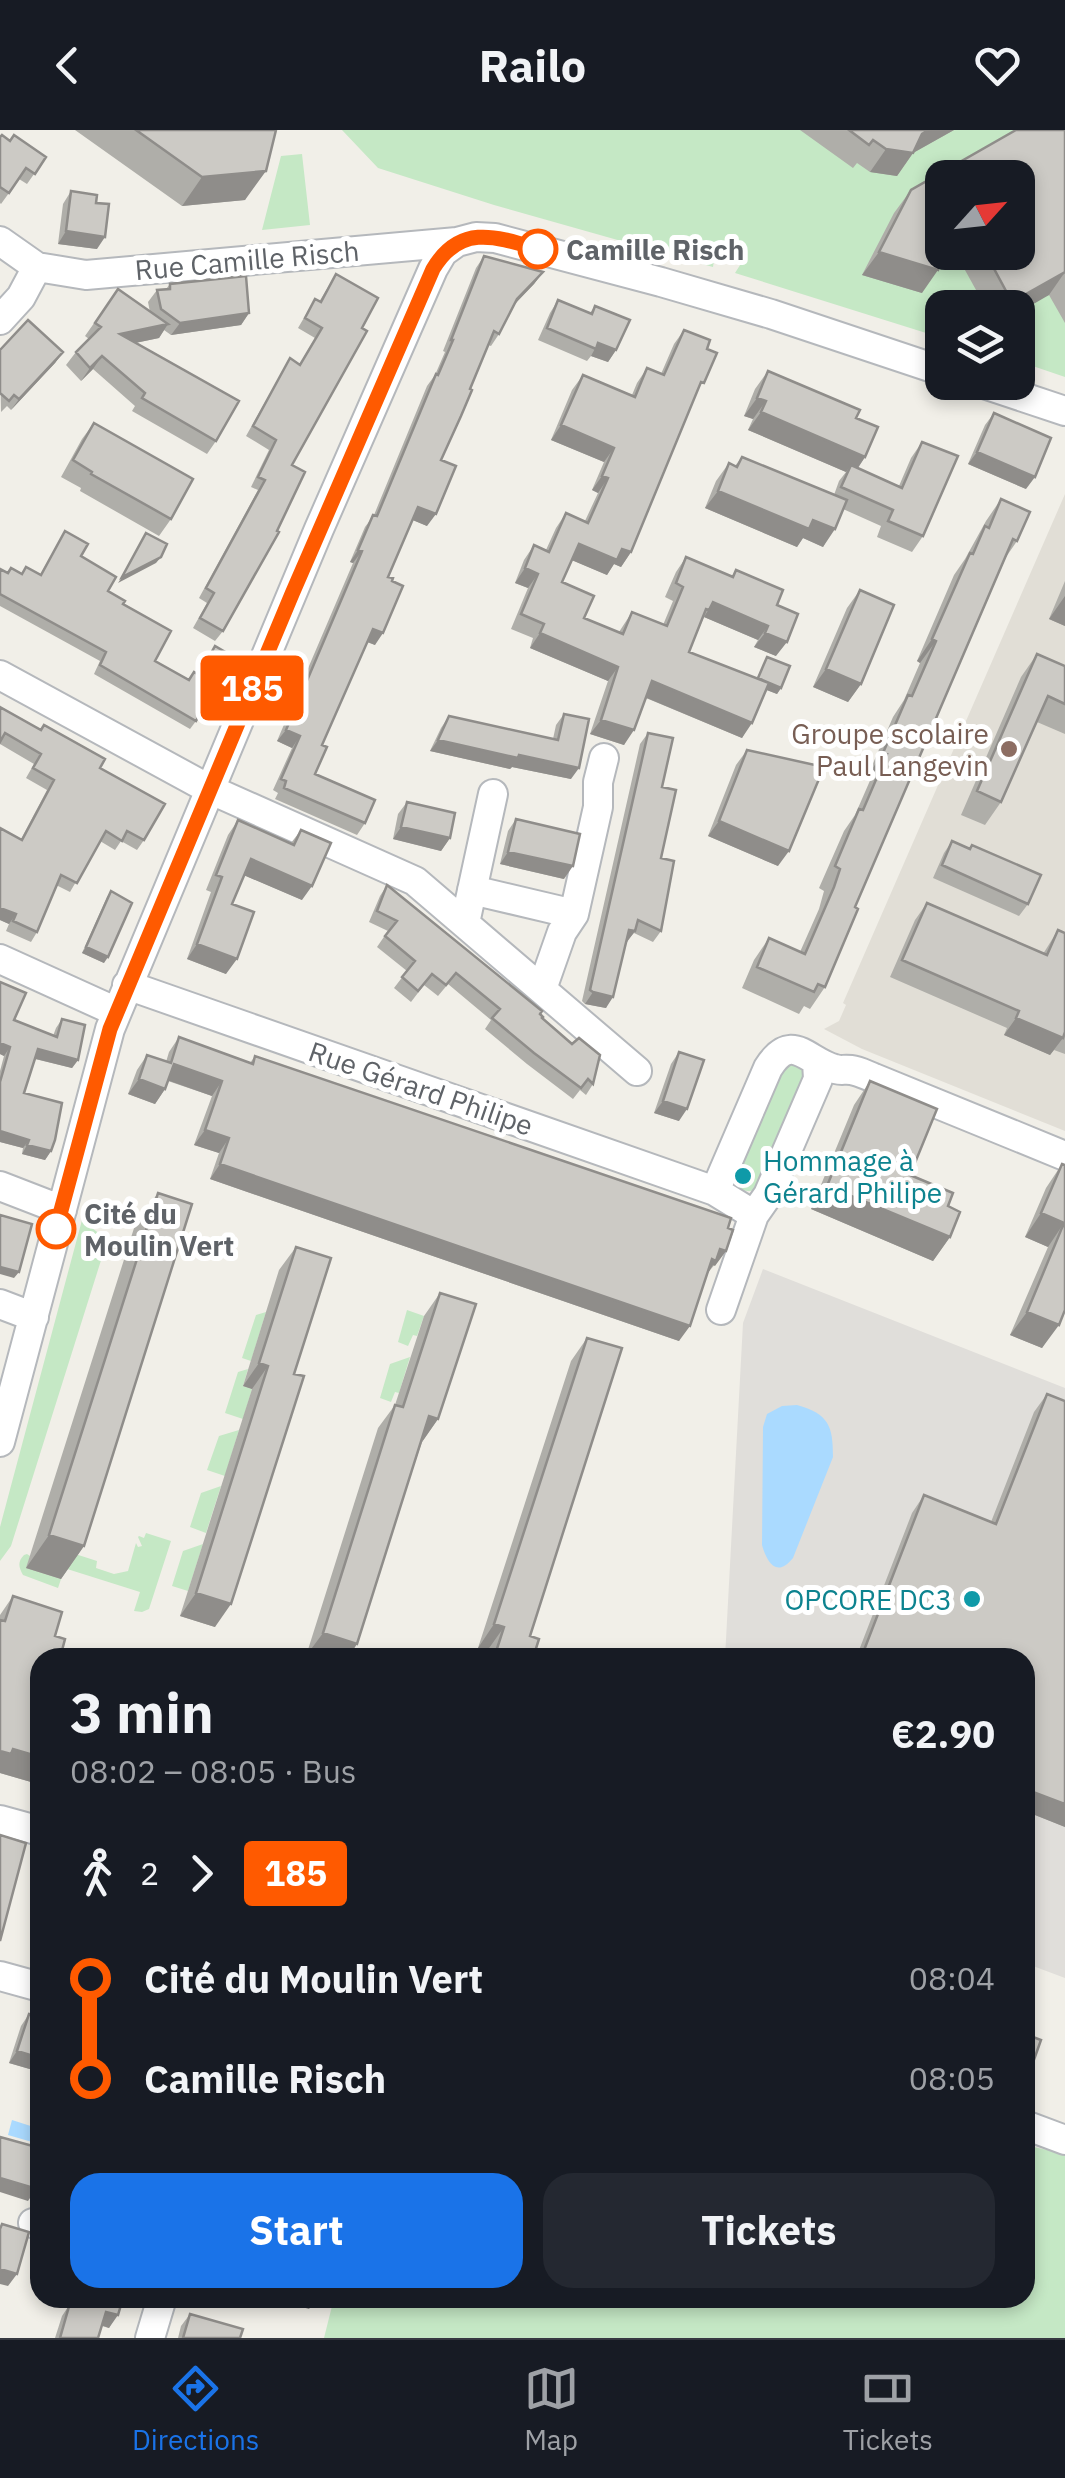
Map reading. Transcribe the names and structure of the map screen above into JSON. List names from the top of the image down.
{
  "streets": {
    "street": ["Rue Camille Risch", "Rue Gérard Philipe"]
  },
  "places": [
    "Camille Risch",
    "Groupe scolaire Paul Langevin",
    "Hommage à Gérard Philipe",
    "Cité du Moulin Vert",
    "OPCORE DC3"
  ],
  "lines": ["bus line 185"],
  "north": "top right",
  "page": {
    "header": "Railo",
    "on_map": "185",
    "heading": ["3 min", "08:02 – 08:05 · Bus", "€2.90"],
    "legs": ["2", "185"],
    "list": [
      {
        "name": "Cité du Moulin Vert",
        "value": "08:04"
      },
      {
        "name": "Camille Risch",
        "value": "08:05"
      }
    ],
    "buttons": ["Start", "Tickets"],
    "tabs": ["Directions", "Map", "Tickets"]
  }
}
